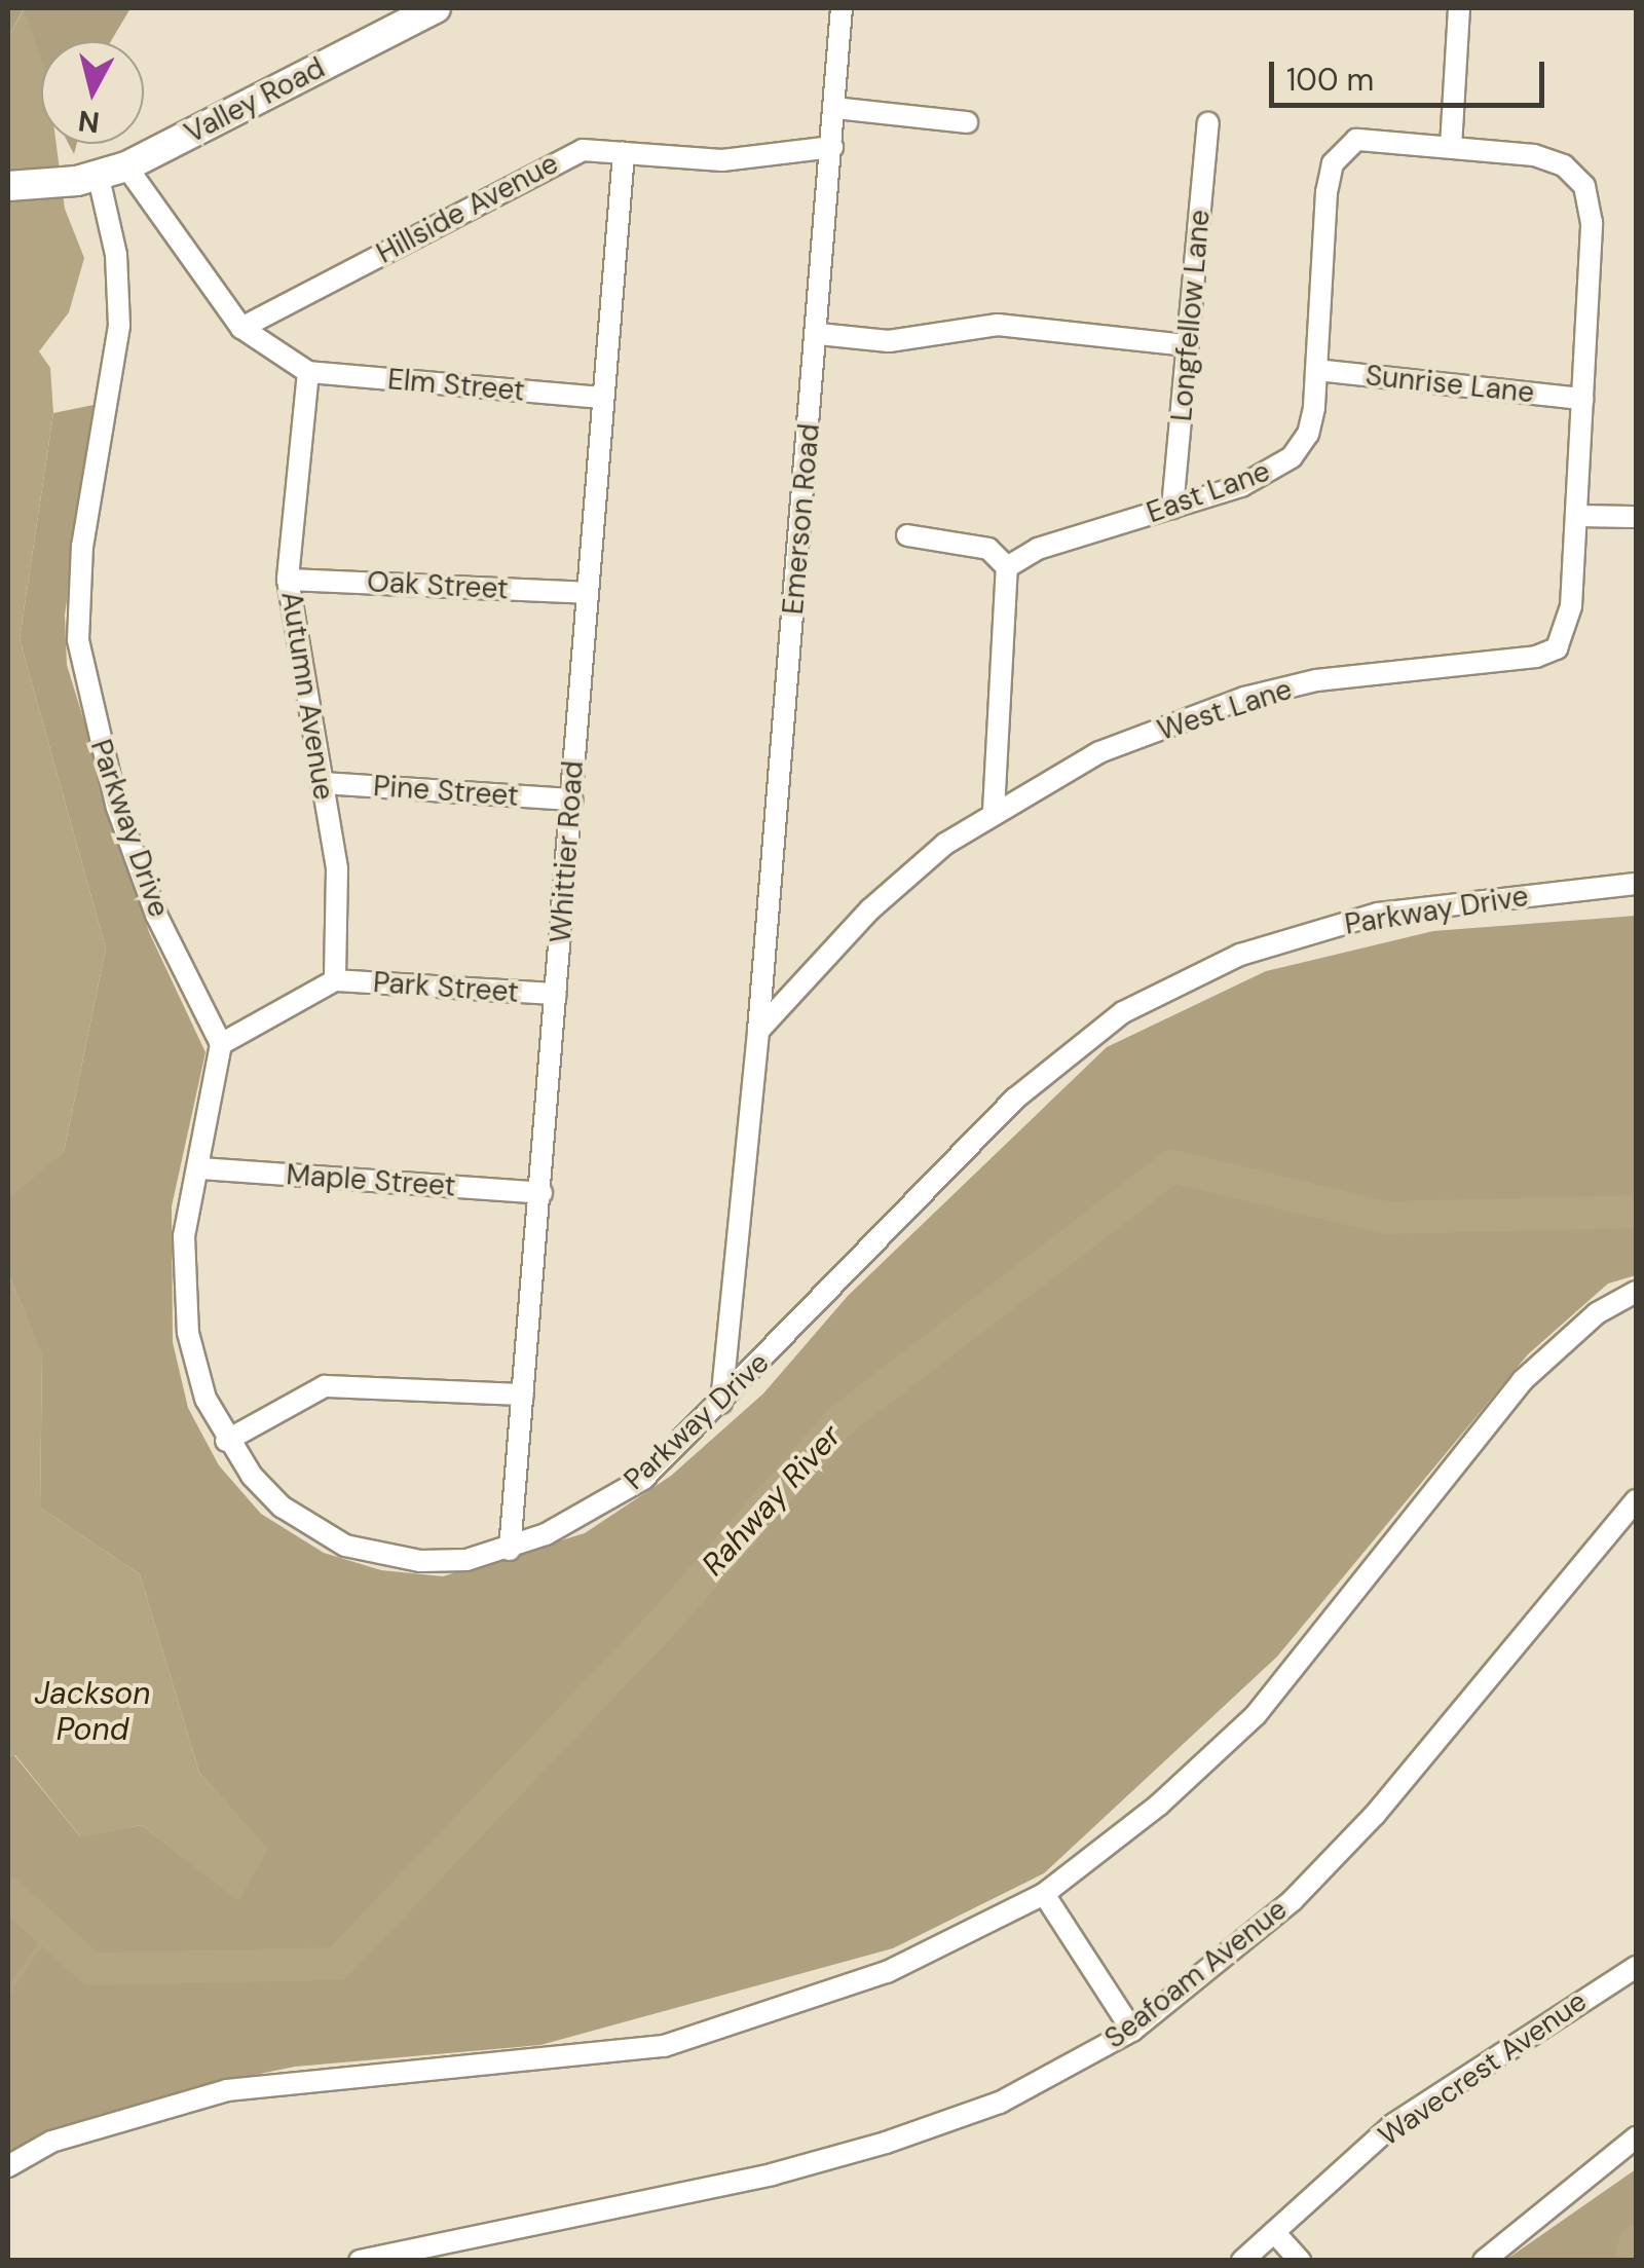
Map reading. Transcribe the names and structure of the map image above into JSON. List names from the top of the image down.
{
  "streets": {
    "street": [
      "Valley Road",
      "Hillside Avenue",
      "Longfellow Lane",
      "Sunrise Lane",
      "Elm Street",
      "East Lane",
      "Emerson Road",
      "Oak Street",
      "Autumn Avenue",
      "West Lane",
      "Pine Street",
      "Parkway Drive",
      "Whittier Road",
      "Park Street",
      "Maple Street",
      "Seafoam Avenue",
      "Wavecrest Avenue"
    ]
  },
  "crossings": [
    ["Valley Road", "Parkway Drive"],
    ["Hillside Avenue", "Emerson Road"],
    ["Hillside Avenue", "Whittier Road"],
    ["Longfellow Lane", "East Lane"],
    ["Sunrise Lane", "East Lane"],
    ["Sunrise Lane", "West Lane"],
    ["Elm Street", "Autumn Avenue"],
    ["Elm Street", "Whittier Road"],
    ["East Lane", "West Lane"],
    ["Emerson Road", "West Lane"],
    ["Oak Street", "Autumn Avenue"],
    ["Oak Street", "Whittier Road"],
    ["Autumn Avenue", "Pine Street"],
    ["Autumn Avenue", "Park Street"],
    ["Pine Street", "Whittier Road"],
    ["Parkway Drive", "Whittier Road"],
    ["Parkway Drive", "Maple Street"],
    ["Whittier Road", "Park Street"],
    ["Whittier Road", "Maple Street"]
  ],
  "water": ["Rahway River", "Jackson Pond"],
  "scale_bar": "100 m",
  "north": "bottom"
}
